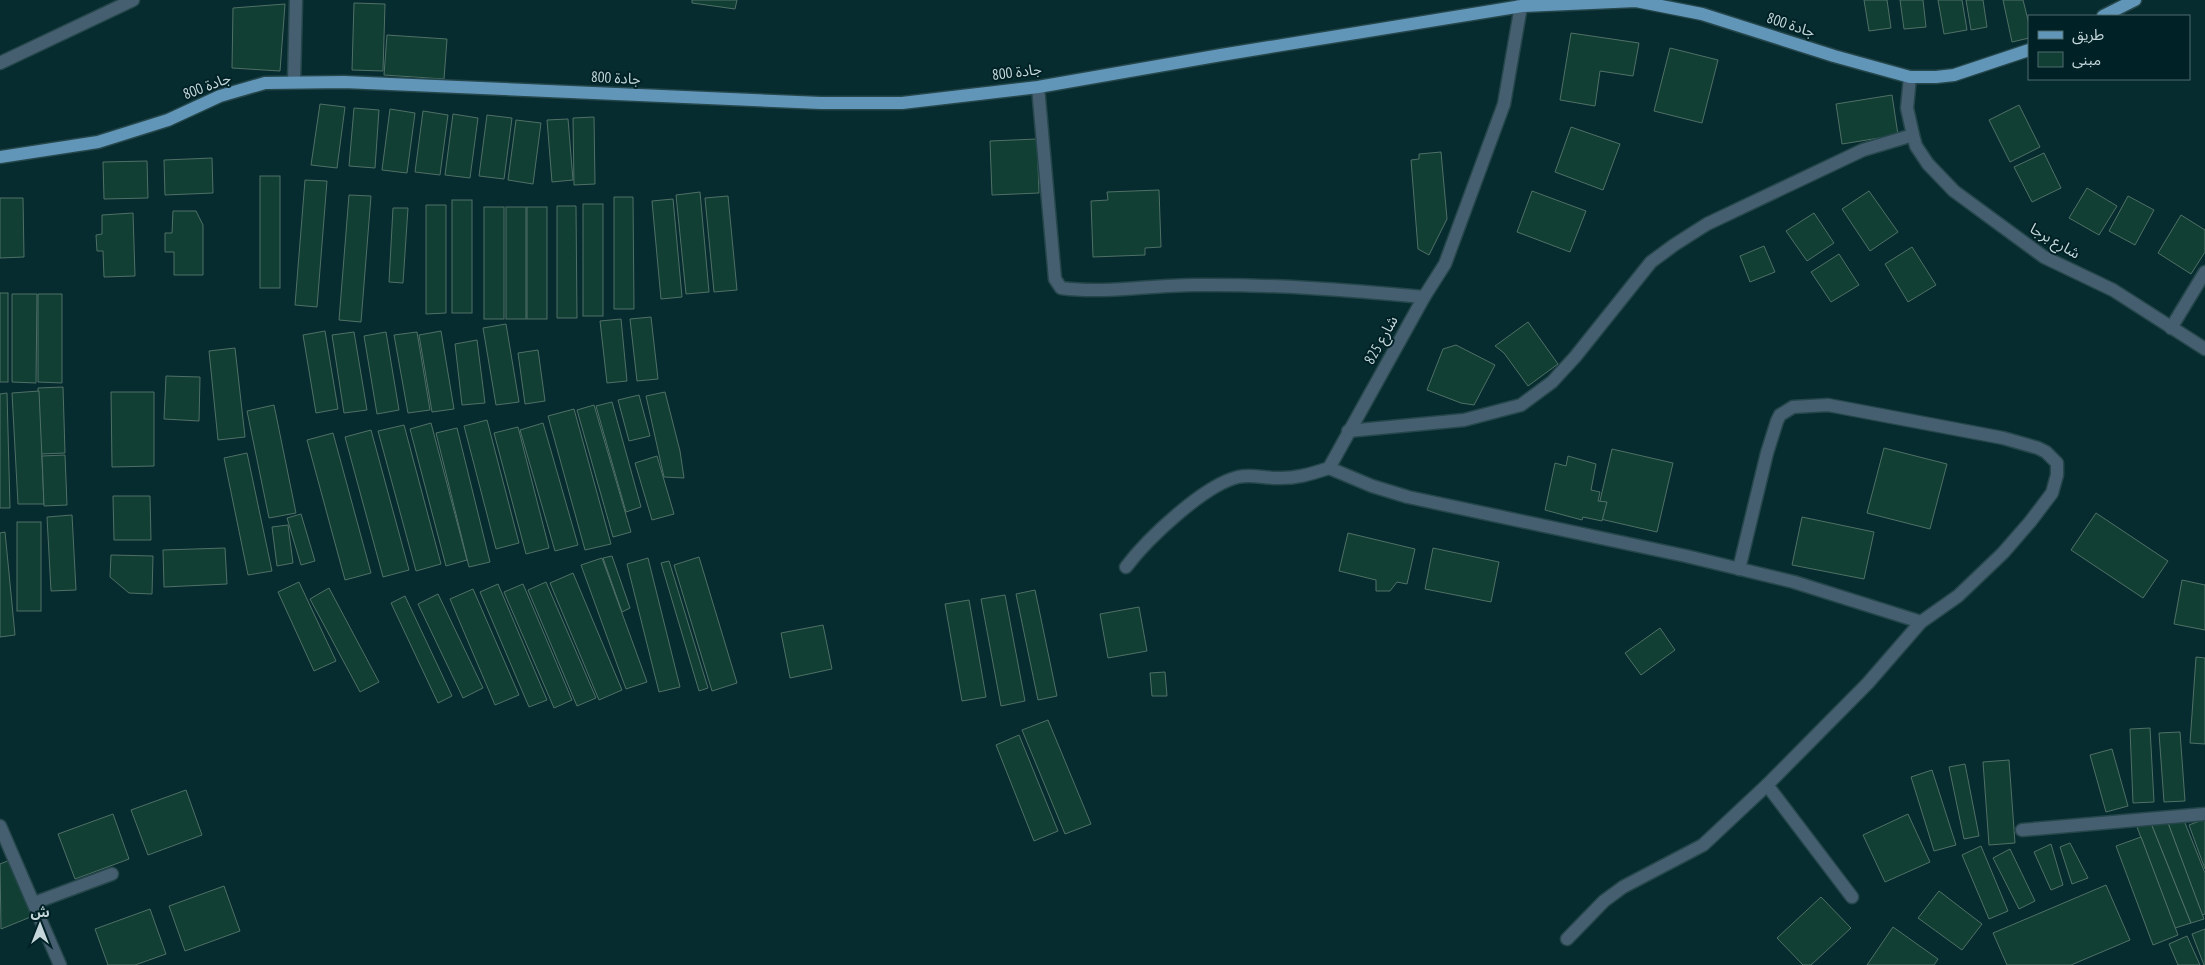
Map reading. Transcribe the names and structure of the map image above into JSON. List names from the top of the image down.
{
  "streets": {
    "main road": ["جادة 800"],
    "street": ["شارع برجا", "شارع 825"]
  },
  "crossings": [
    ["جادة 800", "شارع برجا"],
    ["جادة 800", "شارع 825"]
  ],
  "legend": ["طريق", "مبنى"],
  "north": "top"
}
